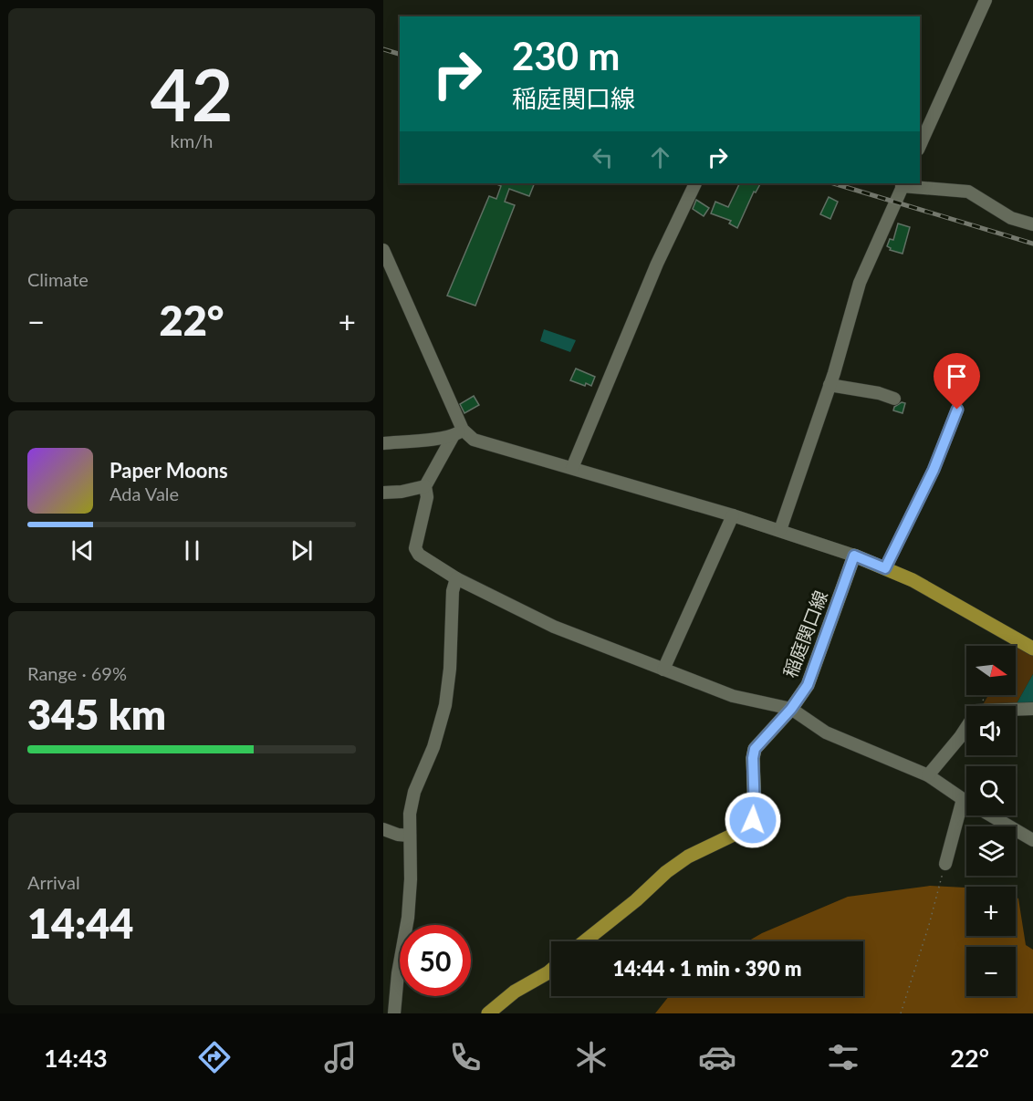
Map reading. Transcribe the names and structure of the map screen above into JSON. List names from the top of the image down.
{
  "streets": {
    "main road": ["稲庭関口線"]
  },
  "north": "right",
  "page": {
    "tile": [
      ["42", "km/h"],
      "Climate",
      ["Range · 69%", "345 km"],
      ["Arrival", "14:44"]
    ],
    "turn": ["230 m", "稲庭関口線"],
    "heat": ["−", "22°", "+"],
    "song": ["Paper Moons", "Ada Vale"],
    "map_buttons": ["+", "−"],
    "limit": "50",
    "trip": "14:44 · 1 min · 390 m",
    "tabs": ["14:43", "22°"]
  }
}
